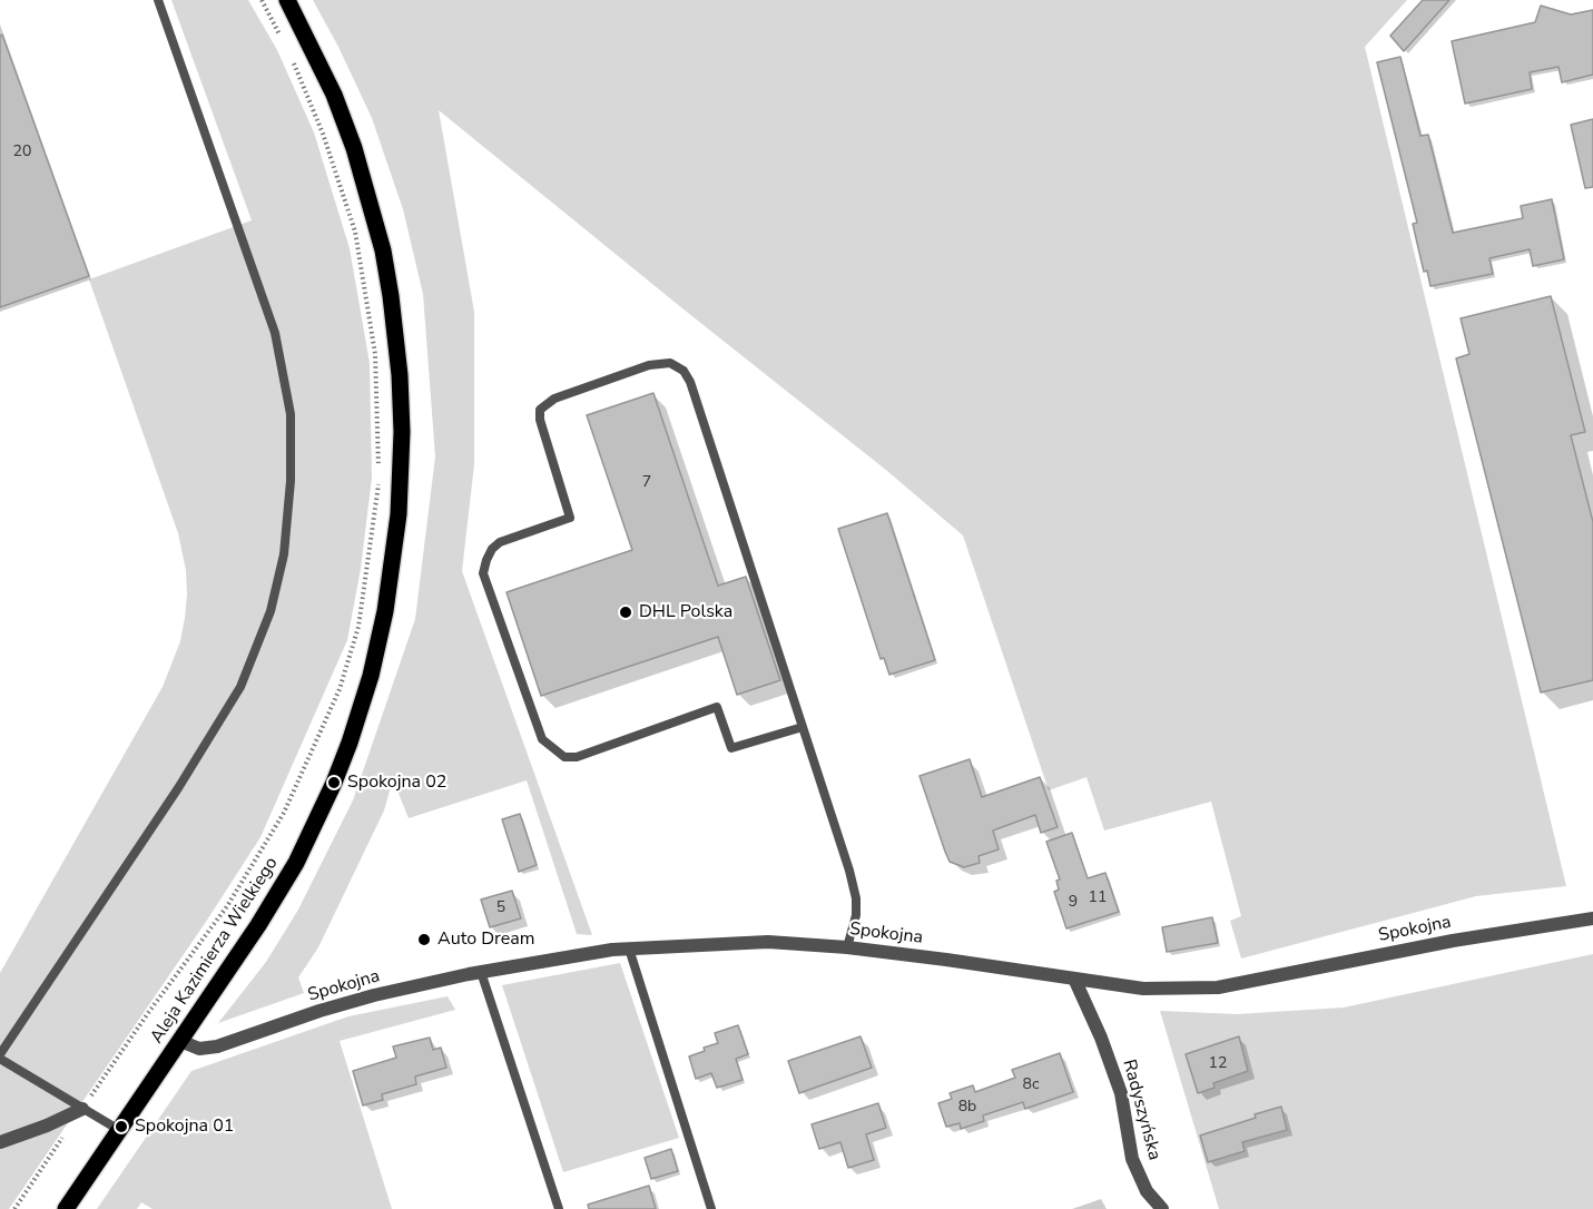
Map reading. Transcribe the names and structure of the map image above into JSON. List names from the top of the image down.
{
  "streets": {
    "main road": ["Aleja Kazimierza Wielkiego"],
    "street": ["Spokojna", "Radyszyńska"]
  },
  "crossings": [
    ["Spokojna", "Aleja Kazimierza Wielkiego"],
    ["Spokojna", "Radyszyńska"]
  ],
  "places": [
    "DHL Polska",
    "Spokojna 02",
    "Auto Dream",
    "Spokojna 01"
  ],
  "house_numbers": [
    "20",
    "7",
    "11",
    "9",
    "5",
    "12",
    "8c",
    "8b"
  ]
}
